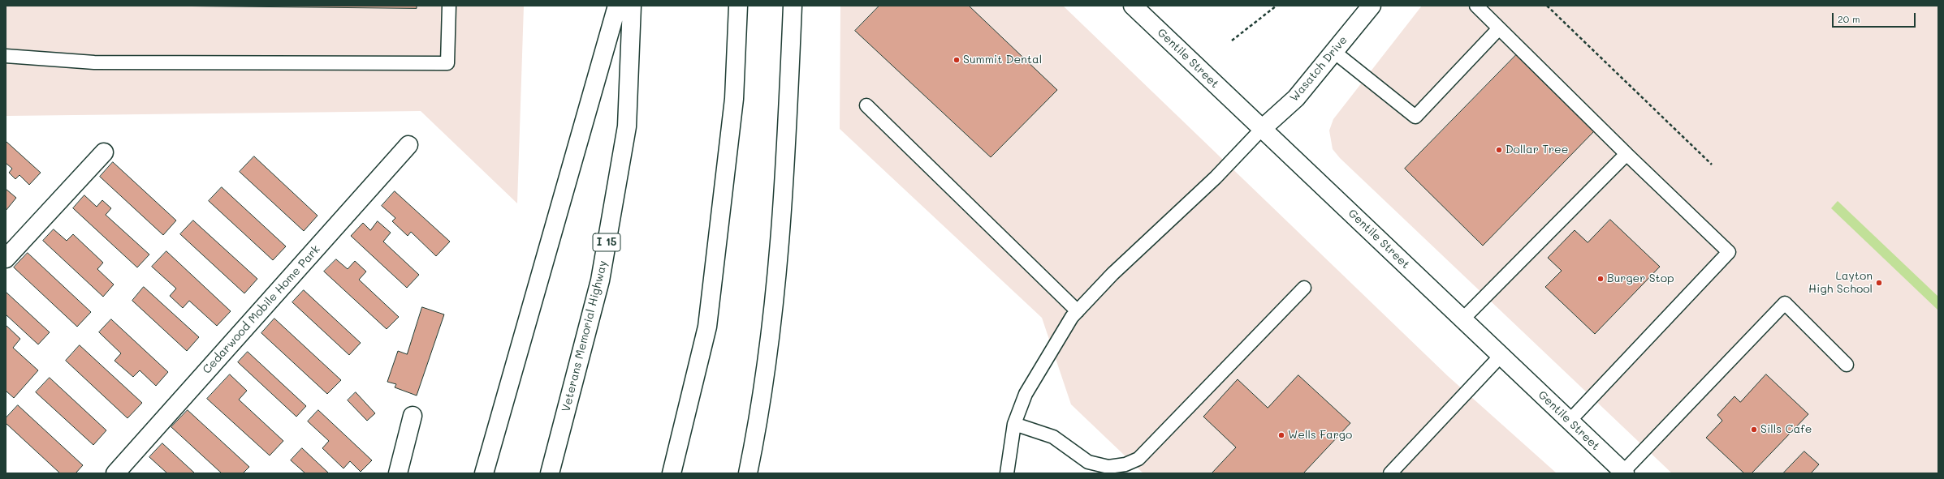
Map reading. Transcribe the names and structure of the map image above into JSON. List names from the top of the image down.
{
  "streets": {
    "main road": [
      "Gentile Street",
      "Wasatch Drive",
      "I 15",
      "Cedarwood Mobile Home Park",
      "Veterans Memorial Highway"
    ]
  },
  "crossings": [
    ["Gentile Street", "Wasatch Drive"]
  ],
  "places": [
    "Summit Dental",
    "Dollar Tree",
    "Burger Stop",
    "Layton High School",
    "Sills Cafe",
    "Wells Fargo"
  ],
  "scale_bar": "20 m"
}
